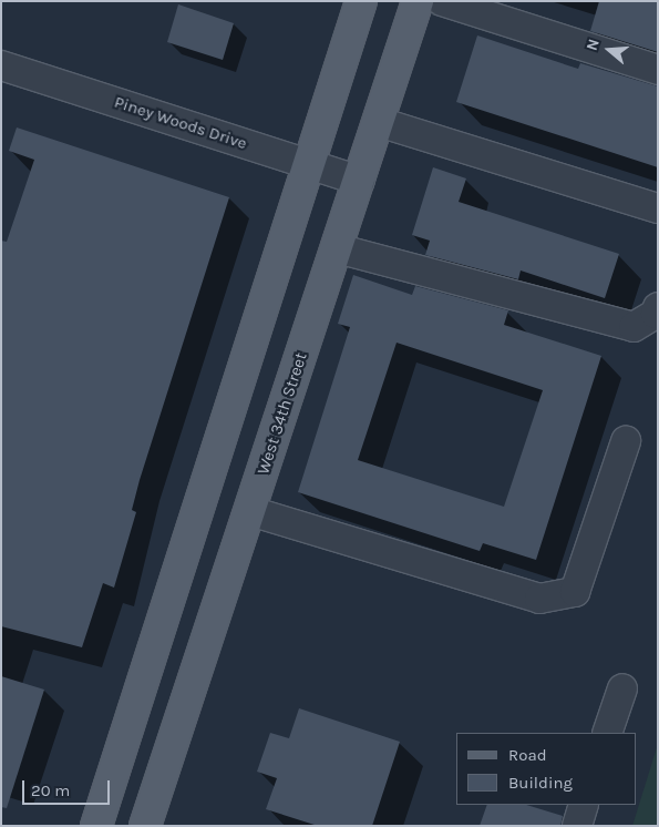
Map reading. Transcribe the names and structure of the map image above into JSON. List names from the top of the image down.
{
  "streets": {
    "main road": ["West 34th Street"],
    "street": ["Piney Woods Drive"]
  },
  "crossings": [
    ["Piney Woods Drive", "West 34th Street"]
  ],
  "legend": ["Road", "Building"],
  "scale_bar": "20 m",
  "north": "left"
}
